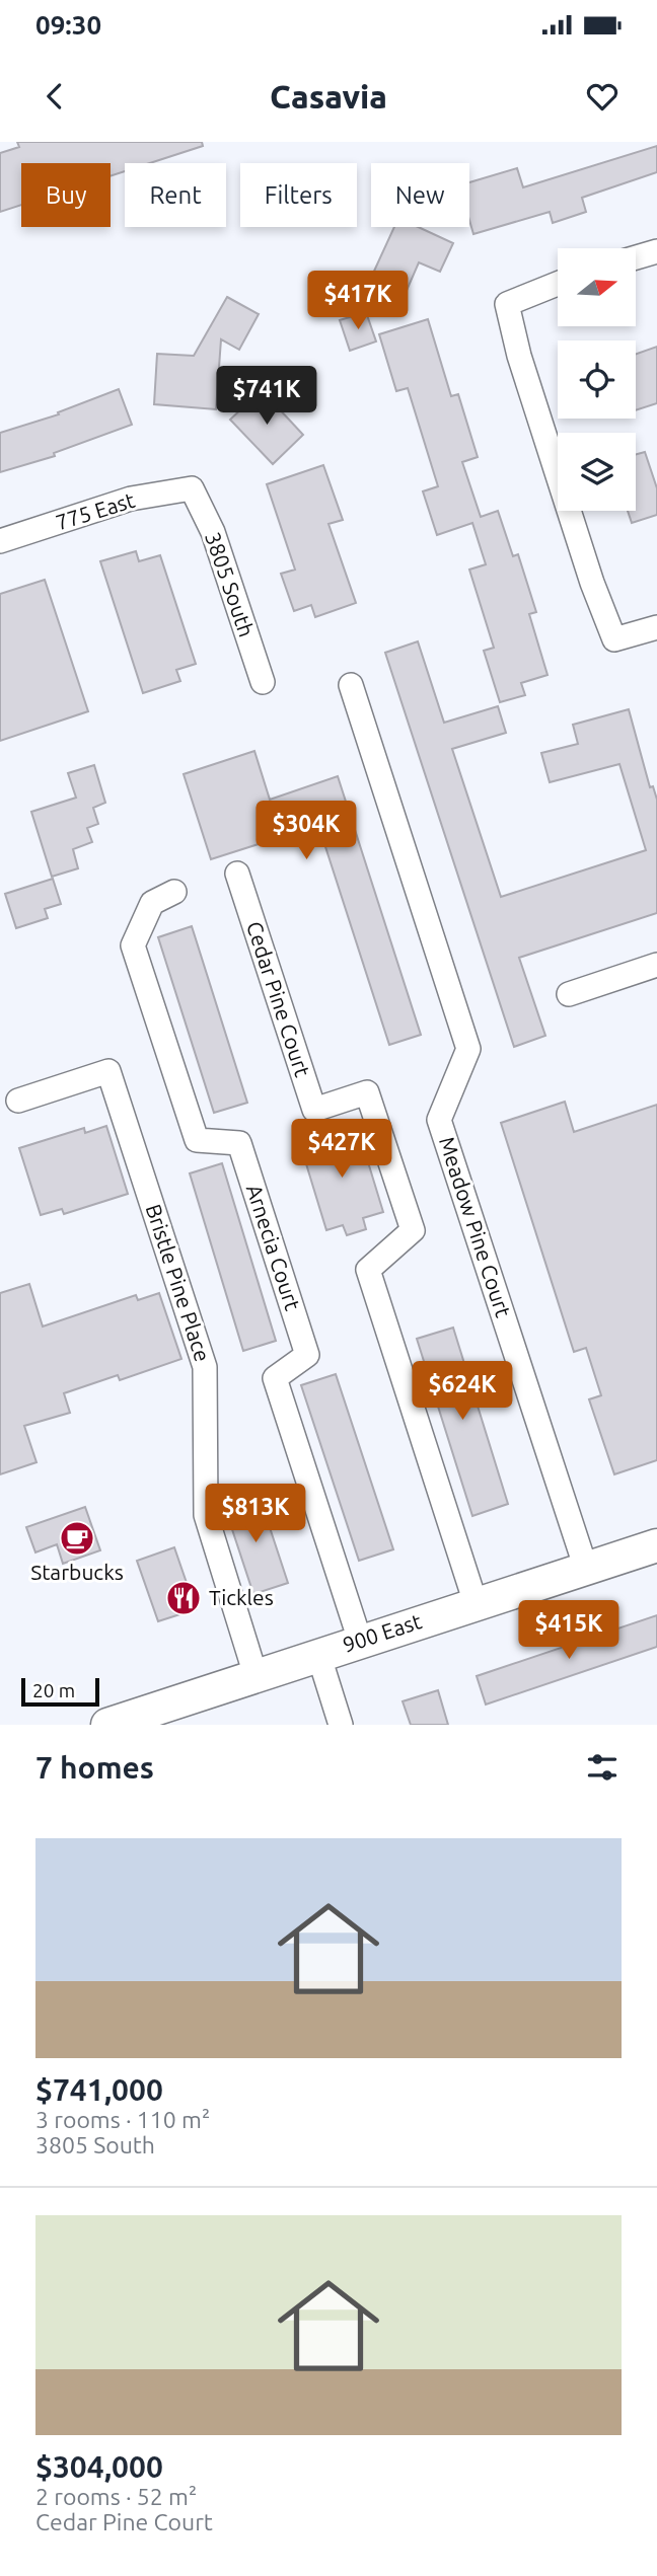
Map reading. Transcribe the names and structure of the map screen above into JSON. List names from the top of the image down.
{
  "streets": {
    "main road": ["900 East"],
    "street": [
      "775 East",
      "3805 South",
      "Cedar Pine Court",
      "Meadow Pine Court",
      "Arnecia Court",
      "Bristle Pine Place"
    ]
  },
  "crossings": [
    ["775 East", "3805 South"],
    ["Cedar Pine Court", "900 East"],
    ["Meadow Pine Court", "900 East"],
    ["Arnecia Court", "900 East"],
    ["Bristle Pine Place", "900 East"]
  ],
  "places": {
    "cafe": ["Starbucks"],
    "restaurant": ["Tickles"]
  },
  "scale_bar": "20 m",
  "north": "right",
  "page": {
    "status": "09:30",
    "header": "Casavia",
    "chip": [
      "Buy",
      "Rent",
      "Filters",
      "New"
    ],
    "price": [
      "$417K",
      "$741K",
      "$304K",
      "$427K",
      "$624K",
      "$813K",
      "$415K"
    ],
    "scale": "20 m",
    "heading": "7 homes",
    "list": [
      {
        "name": "$741,000",
        "note": "3 rooms · 110 m² · 3805 South"
      },
      {
        "name": "$304,000",
        "note": "2 rooms · 52 m² · Cedar Pine Court"
      }
    ]
  }
}
